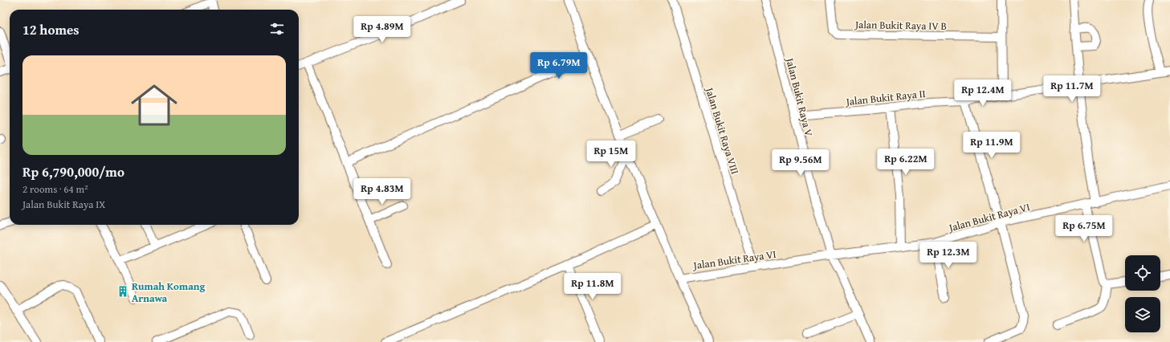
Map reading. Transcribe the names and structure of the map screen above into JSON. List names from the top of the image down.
{
  "streets": {
    "street": [
      "Jalan Bukit Raya IV B",
      "Jalan Bukit Raya V",
      "Jalan Bukit Raya II",
      "Jalan Bukit Raya VIII",
      "Jalan Bukit Raya VI"
    ]
  },
  "crossings": [
    ["Jalan Bukit Raya V", "Jalan Bukit Raya II"],
    ["Jalan Bukit Raya V", "Jalan Bukit Raya VI"],
    ["Jalan Bukit Raya VIII", "Jalan Bukit Raya VI"]
  ],
  "places": {
    "building": ["Rumah Komang Arnawa"]
  },
  "page": {
    "heading": "12 homes",
    "price": [
      "Rp 4.89M",
      "Rp 6.79M",
      "Rp 11.7M",
      "Rp 12.4M",
      "Rp 11.9M",
      "Rp 15M",
      "Rp 6.22M",
      "Rp 9.56M",
      "Rp 4.83M",
      "Rp 6.75M",
      "Rp 12.3M",
      "Rp 11.8M"
    ],
    "list": [
      {
        "name": "Rp 6,790,000/mo",
        "note": "2 rooms · 64 m² · Jalan Bukit Raya IX"
      }
    ]
  }
}
